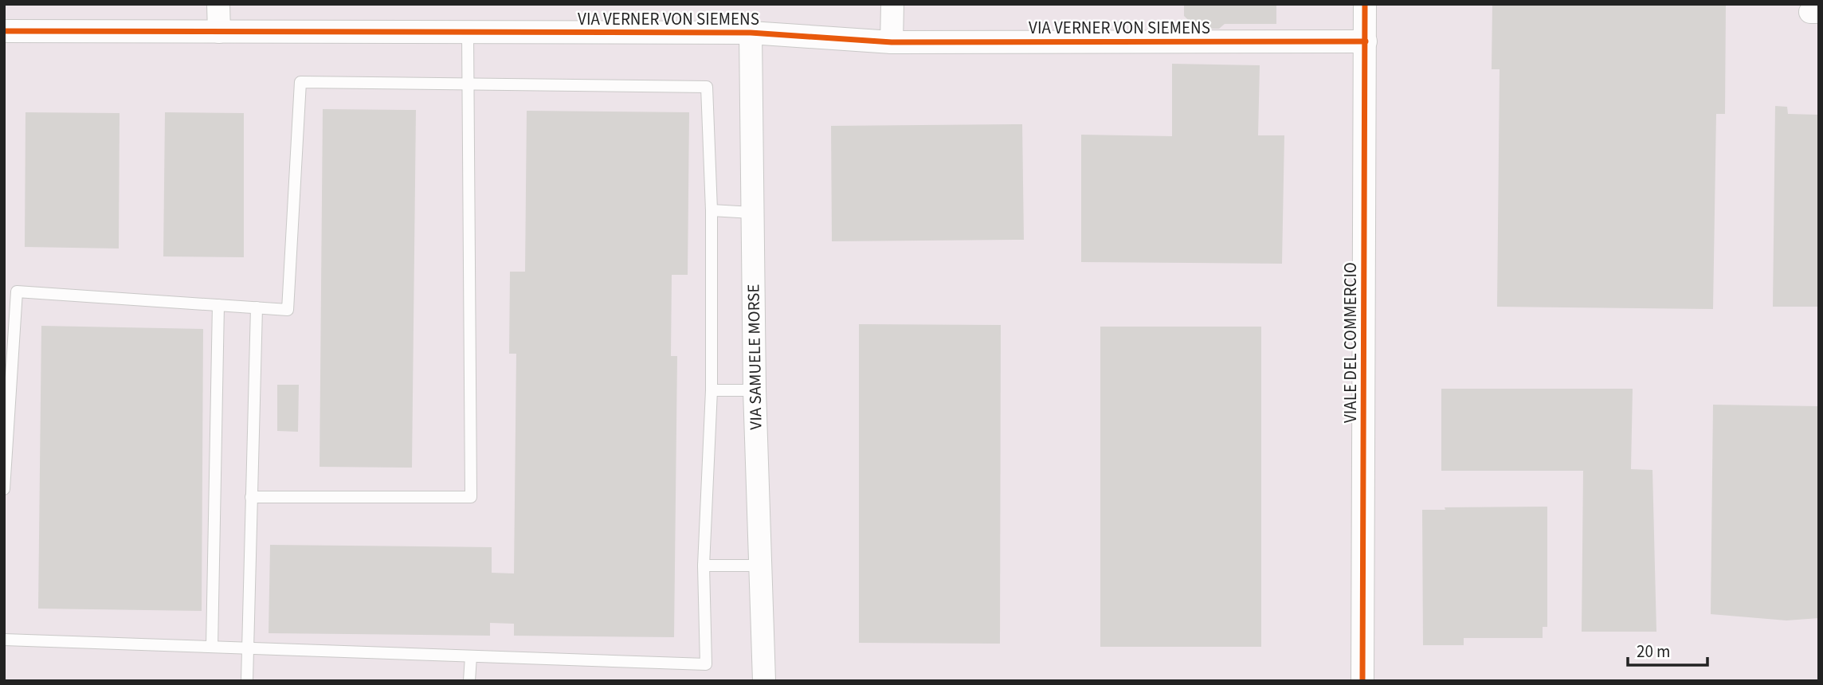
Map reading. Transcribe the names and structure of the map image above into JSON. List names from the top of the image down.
{
  "streets": {
    "street": ["VIA VERNER VON SIEMENS", "VIALE DEL COMMERCIO", "VIA SAMUELE MORSE"]
  },
  "crossings": [
    ["VIA VERNER VON SIEMENS", "VIALE DEL COMMERCIO"],
    ["VIA VERNER VON SIEMENS", "VIA SAMUELE MORSE"]
  ],
  "scale_bar": "20 m"
}
